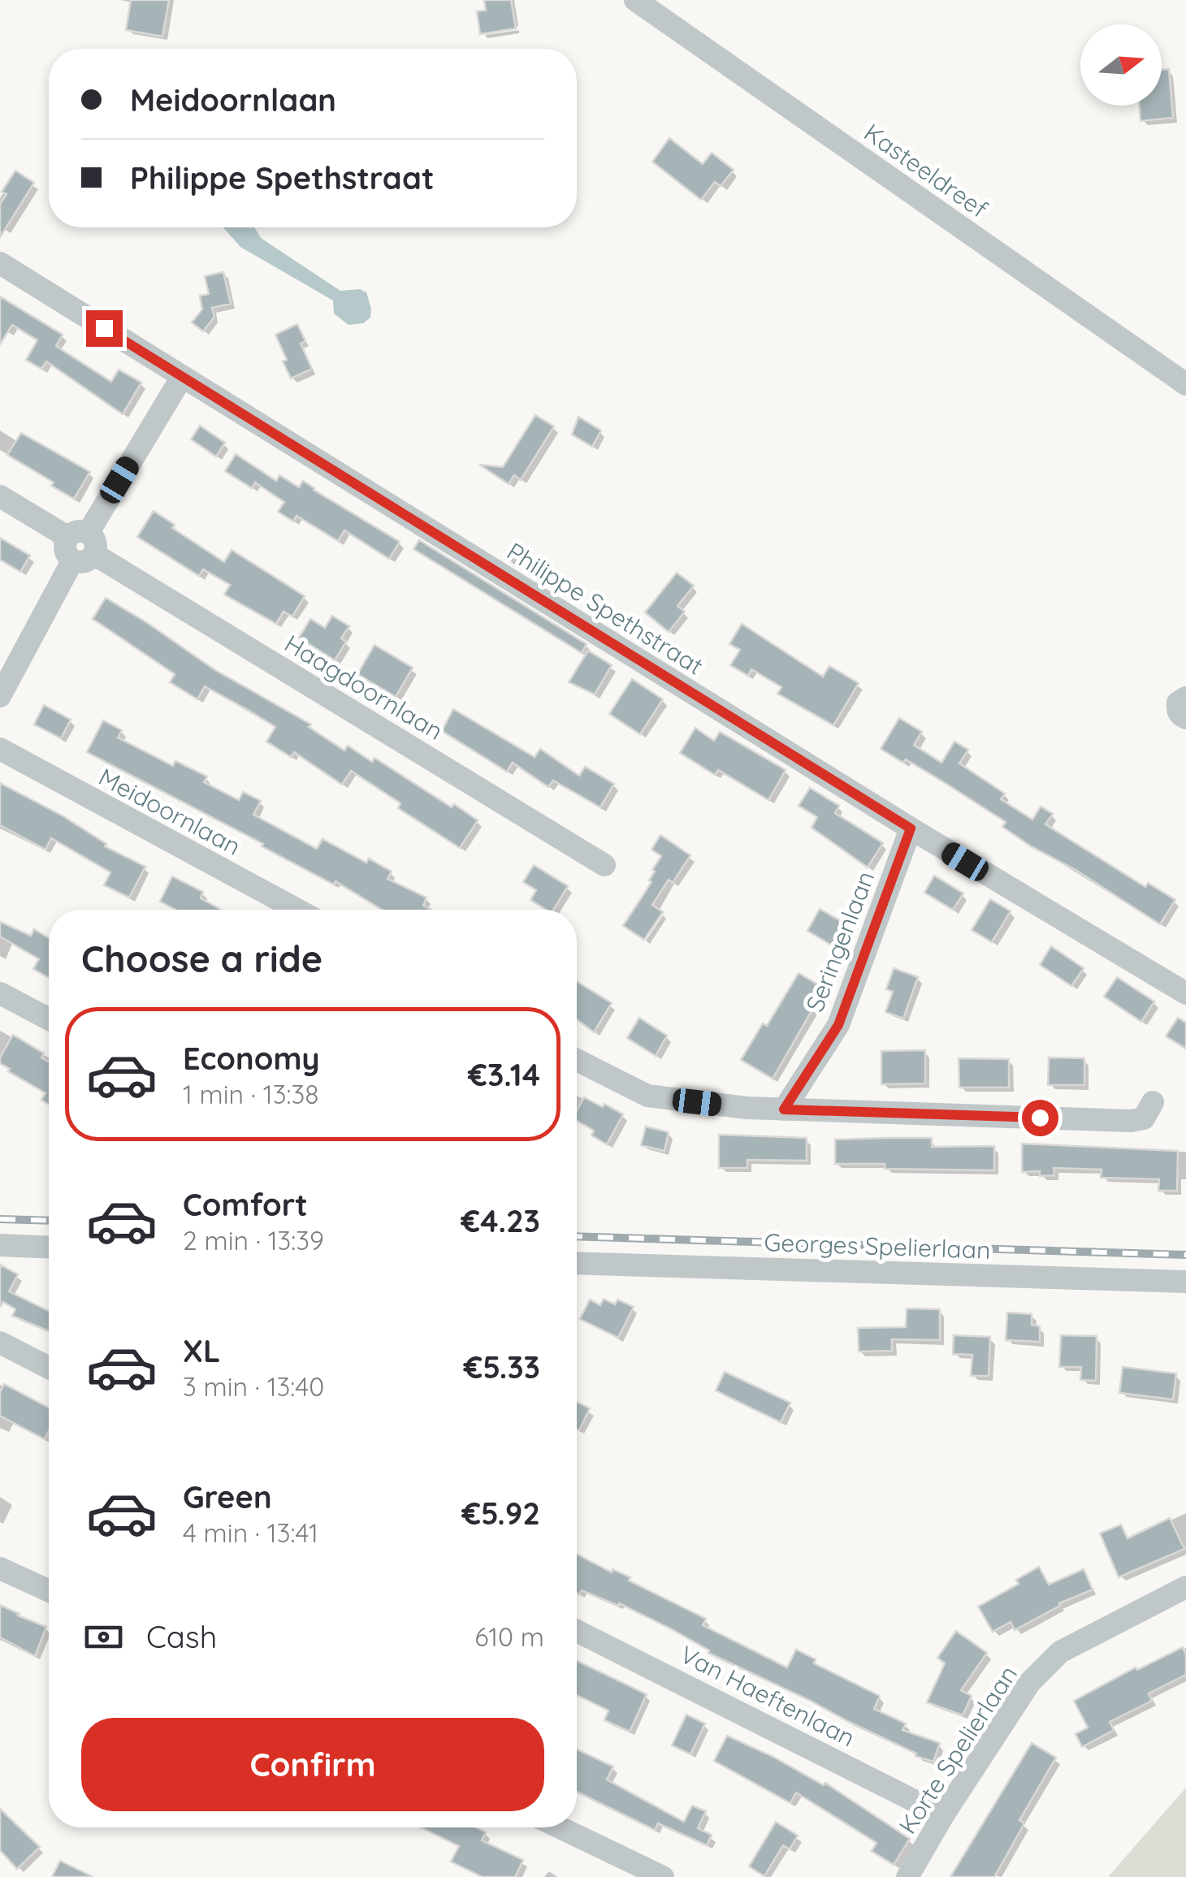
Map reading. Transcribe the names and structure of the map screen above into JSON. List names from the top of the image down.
{
  "streets": {
    "street": [
      "Kasteeldreef",
      "Philippe Spethstraat",
      "Haagdoornlaan",
      "Meidoornlaan",
      "Seringenlaan",
      "Georges Spelierlaan",
      "Van Haeftenlaan",
      "Korte Spelierlaan"
    ]
  },
  "crossings": [
    ["Philippe Spethstraat", "Seringenlaan"],
    ["Van Haeftenlaan", "Korte Spelierlaan"]
  ],
  "north": "right",
  "page": {
    "banner": ["Meidoornlaan", "Philippe Spethstraat"],
    "heading": "Choose a ride",
    "list": [
      {
        "name": "Economy",
        "note": "1 min · 13:38",
        "value": "€3.14"
      },
      {
        "name": "Comfort",
        "note": "2 min · 13:39",
        "value": "€4.23"
      },
      {
        "name": "XL",
        "note": "3 min · 13:40",
        "value": "€5.33"
      },
      {
        "name": "Green",
        "note": "4 min · 13:41",
        "value": "€5.92"
      }
    ],
    "pay": ["Cash", "610 m"],
    "buttons": "Confirm"
  }
}
